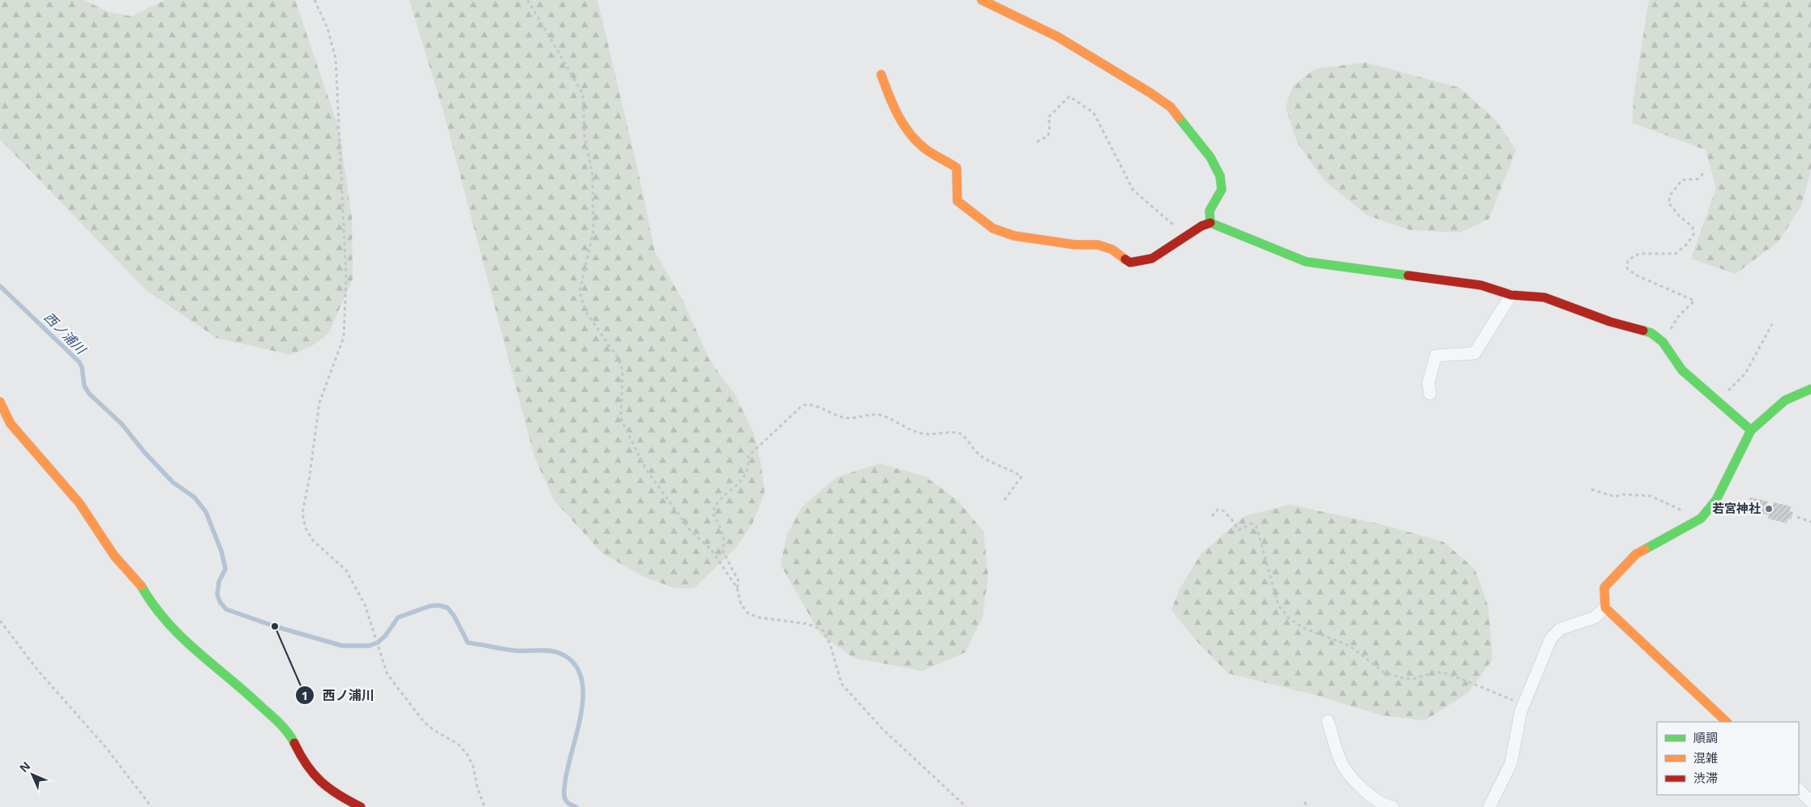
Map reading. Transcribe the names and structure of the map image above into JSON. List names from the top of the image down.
{
  "water": ["西ノ浦川"],
  "places": ["若宮神社", "西ノ浦川"],
  "legend": ["順調", "混雑", "渋滞"],
  "north": "top left"
}
